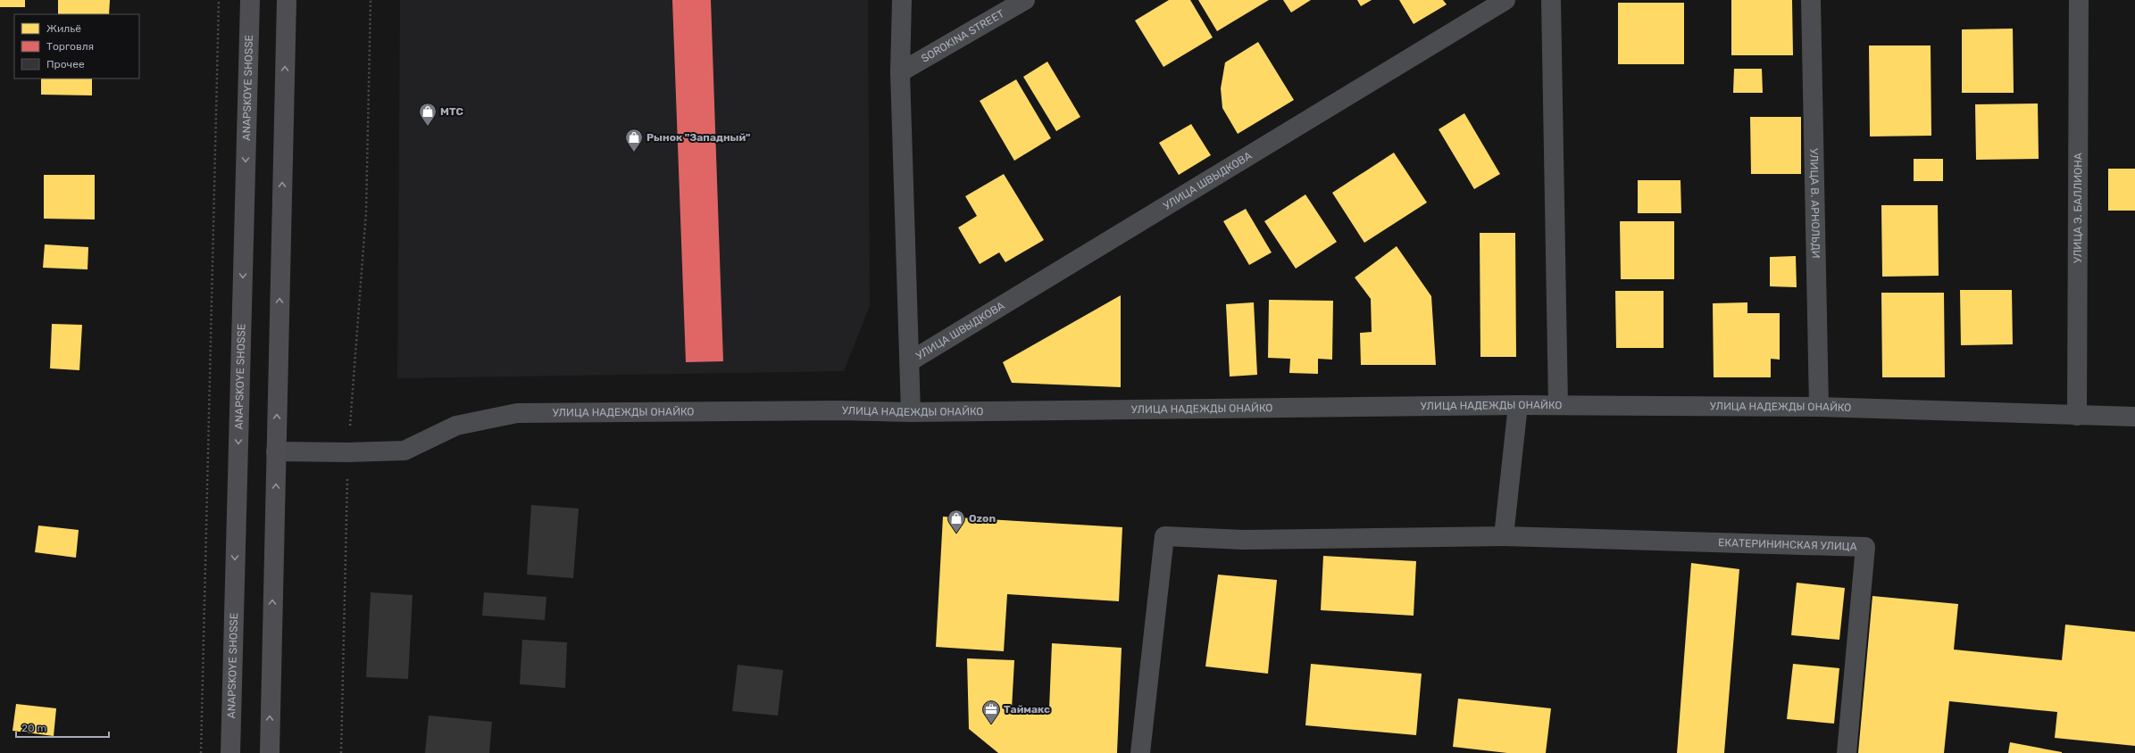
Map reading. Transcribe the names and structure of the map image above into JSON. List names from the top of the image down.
{
  "streets": {
    "highway": ["ANAPSKOYE SHOSSE"],
    "street": [
      "SOROKINA STREET",
      "УЛИЦА ШВЫДКОВА",
      "УЛИЦА В. АРНОЛЬДИ",
      "УЛИЦА Э. БАЛЛИОНА",
      "УЛИЦА НАДЕЖДЫ ОНАЙКО",
      "ЕКАТЕРИНИНСКАЯ УЛИЦА"
    ]
  },
  "crossings": [
    ["УЛИЦА В. АРНОЛЬДИ", "УЛИЦА НАДЕЖДЫ ОНАЙКО"],
    ["УЛИЦА Э. БАЛЛИОНА", "УЛИЦА НАДЕЖДЫ ОНАЙКО"]
  ],
  "places": {
    "shop": ["МТС", "Рынок \"Западный\"", "Ozon"],
    "office": ["Таймакс"]
  },
  "legend": ["Жильё", "Торговля", "Прочее"],
  "scale_bar": "20 m"
}
